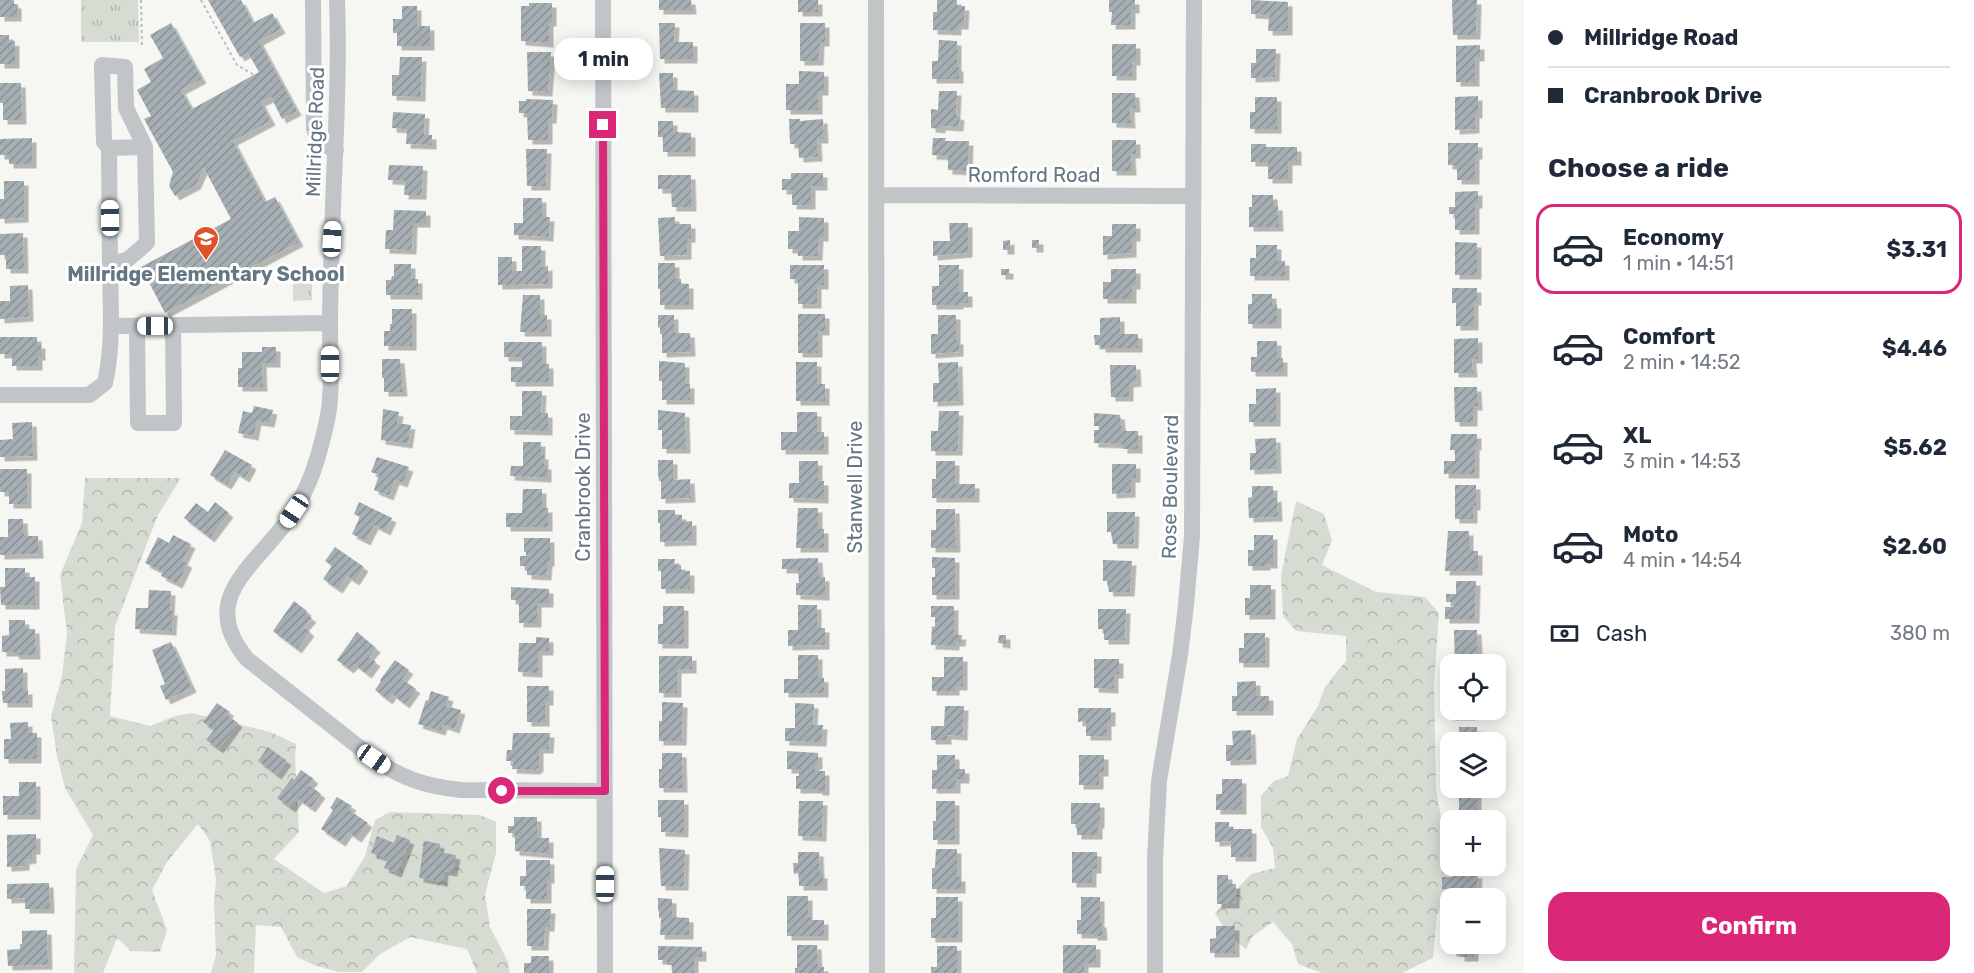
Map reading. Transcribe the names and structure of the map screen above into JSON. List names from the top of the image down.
{
  "streets": {
    "street": [
      "Millridge Road",
      "Romford Road",
      "Cranbrook Drive",
      "Stanwell Drive",
      "Rose Boulevard"
    ]
  },
  "crossings": [
    ["Millridge Road", "Cranbrook Drive"],
    ["Romford Road", "Stanwell Drive"],
    ["Romford Road", "Rose Boulevard"]
  ],
  "places": {
    "school or university": ["Millridge Elementary School"]
  },
  "page": {
    "banner": ["Millridge Road", "Cranbrook Drive"],
    "bubble": "1 min",
    "heading": "Choose a ride",
    "list": [
      {
        "name": "Economy",
        "note": "1 min · 14:51",
        "value": "$3.31"
      },
      {
        "name": "Comfort",
        "note": "2 min · 14:52",
        "value": "$4.46"
      },
      {
        "name": "XL",
        "note": "3 min · 14:53",
        "value": "$5.62"
      },
      {
        "name": "Moto",
        "note": "4 min · 14:54",
        "value": "$2.60"
      }
    ],
    "pay": ["Cash", "380 m"],
    "map_buttons": ["+", "−"],
    "buttons": "Confirm"
  }
}
